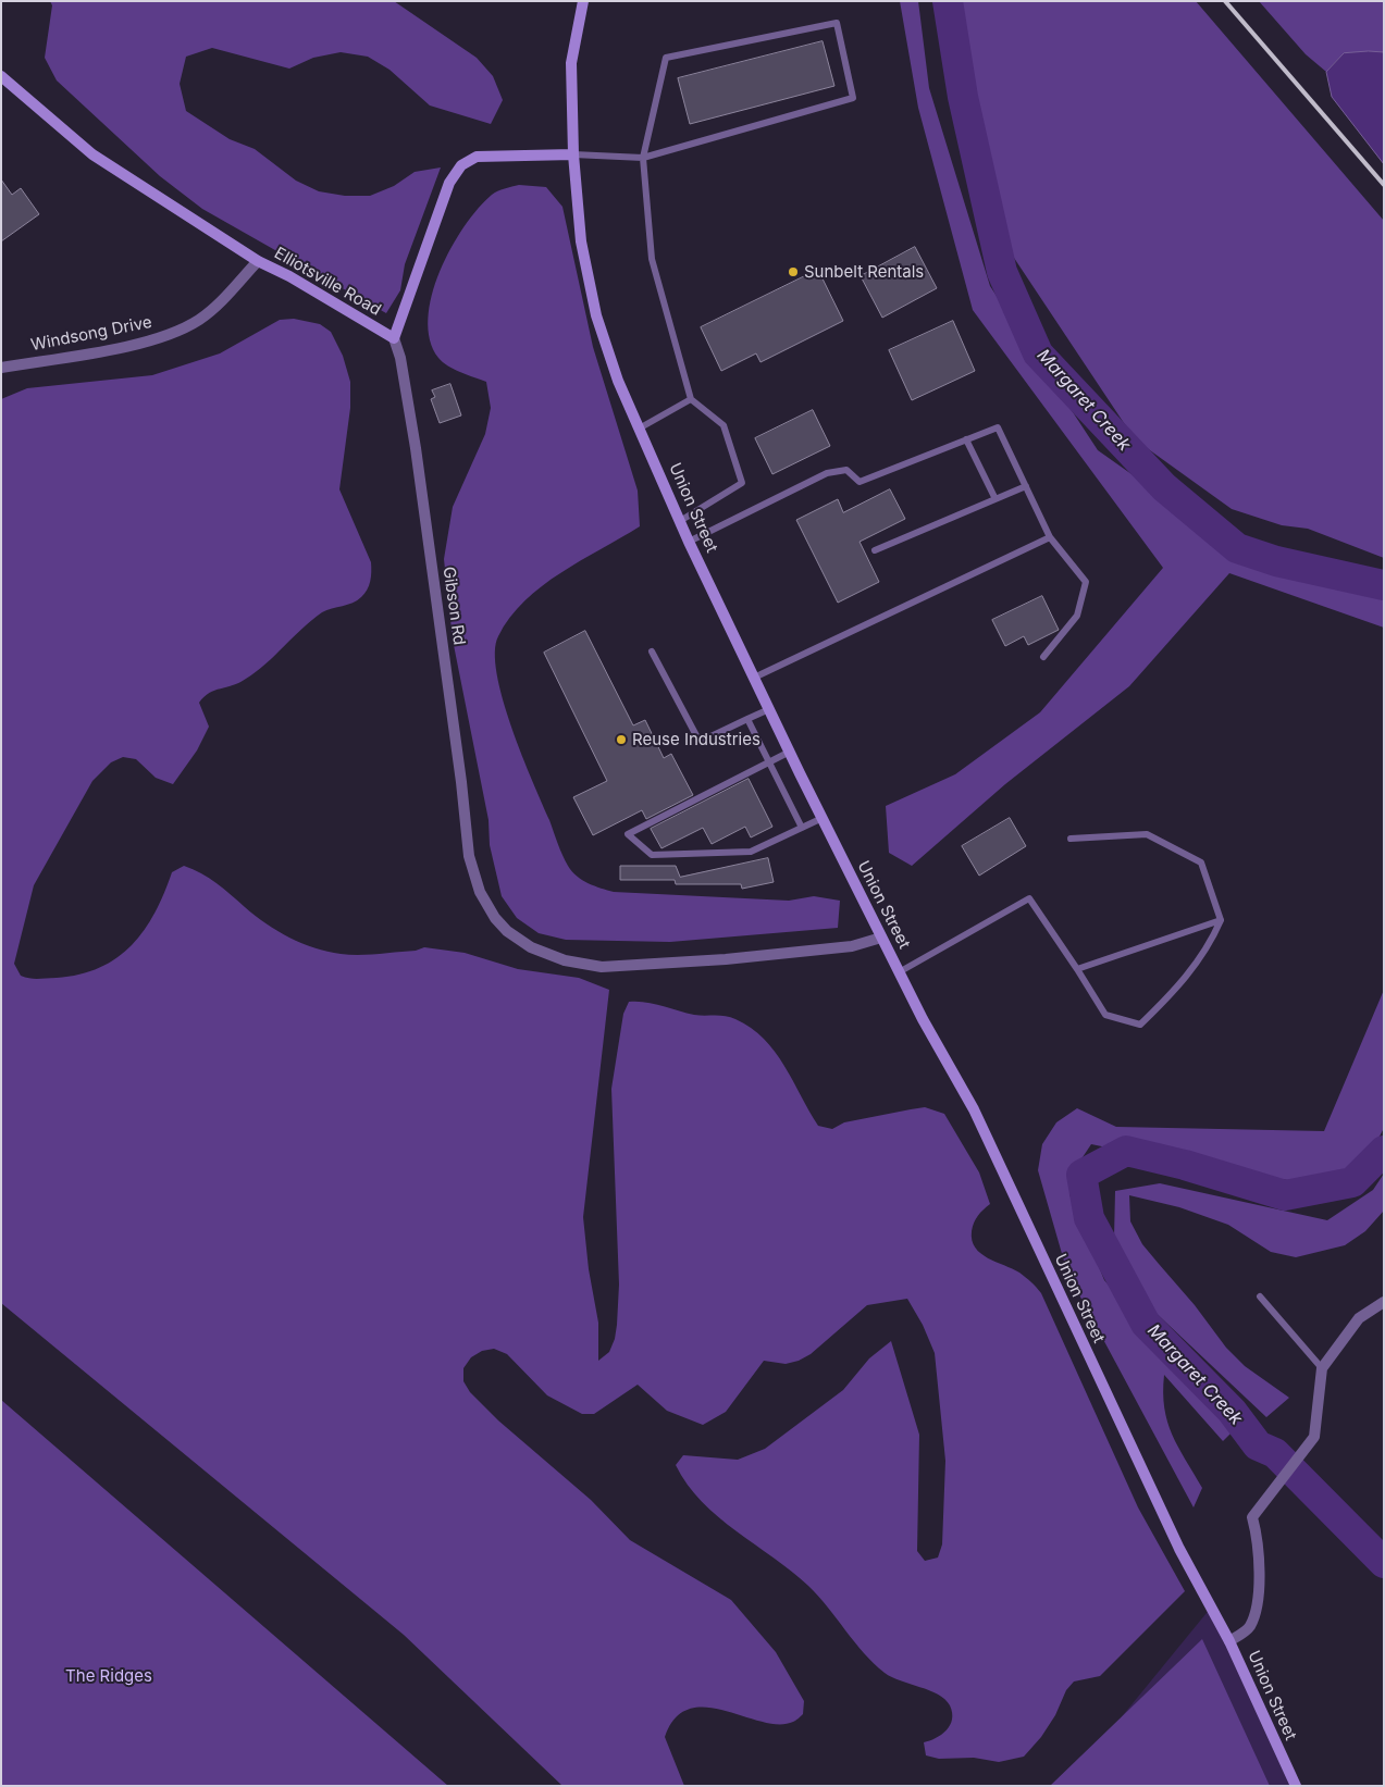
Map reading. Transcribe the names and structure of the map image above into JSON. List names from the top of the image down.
{
  "streets": {
    "main road": ["Elliotsville Road", "Union Street"],
    "street": ["Windsong Drive", "Gibson Rd"]
  },
  "crossings": [
    ["Elliotsville Road", "Windsong Drive"],
    ["Elliotsville Road", "Union Street"],
    ["Elliotsville Road", "Gibson Rd"],
    ["Union Street", "Gibson Rd"]
  ],
  "water": ["Margaret Creek"],
  "parks": ["The Ridges"],
  "places": ["Sunbelt Rentals", "Reuse Industries"]
}
